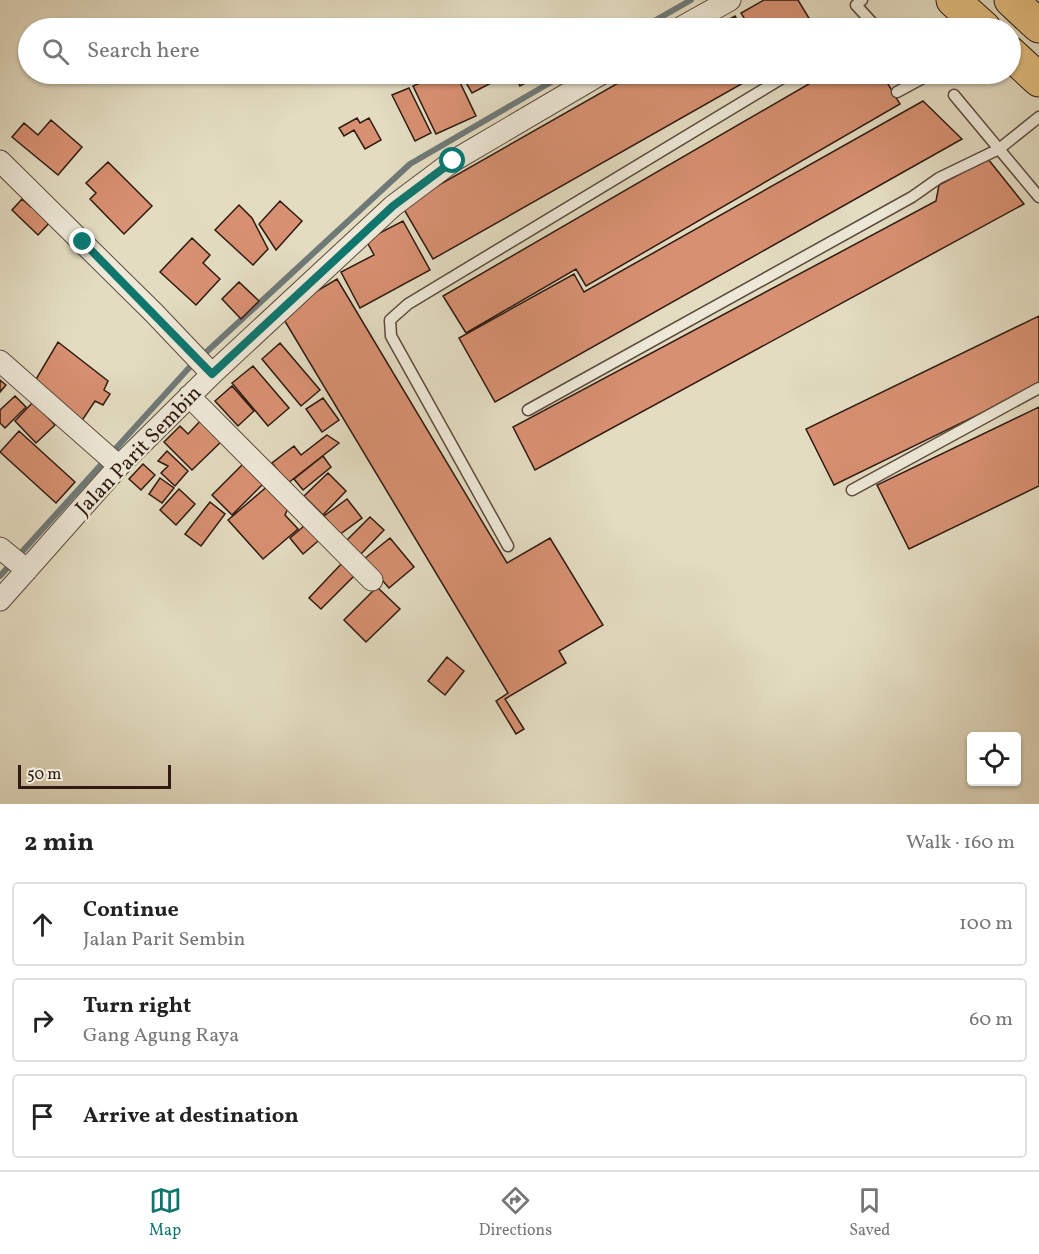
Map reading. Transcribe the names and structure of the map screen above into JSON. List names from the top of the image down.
{
  "streets": {
    "street": ["Jalan Parit Sembin"]
  },
  "scale_bar": "50 m",
  "page": {
    "search": "Search here",
    "scale": "50 m",
    "heading": ["2 min", "Walk · 160 m"],
    "list": [
      ["Continue", "Jalan Parit Sembin", "100 m"],
      ["Turn right", "Gang Agung Raya", "60 m"],
      "Arrive at destination"
    ],
    "nav": ["Map", "Directions", "Saved"]
  }
}
